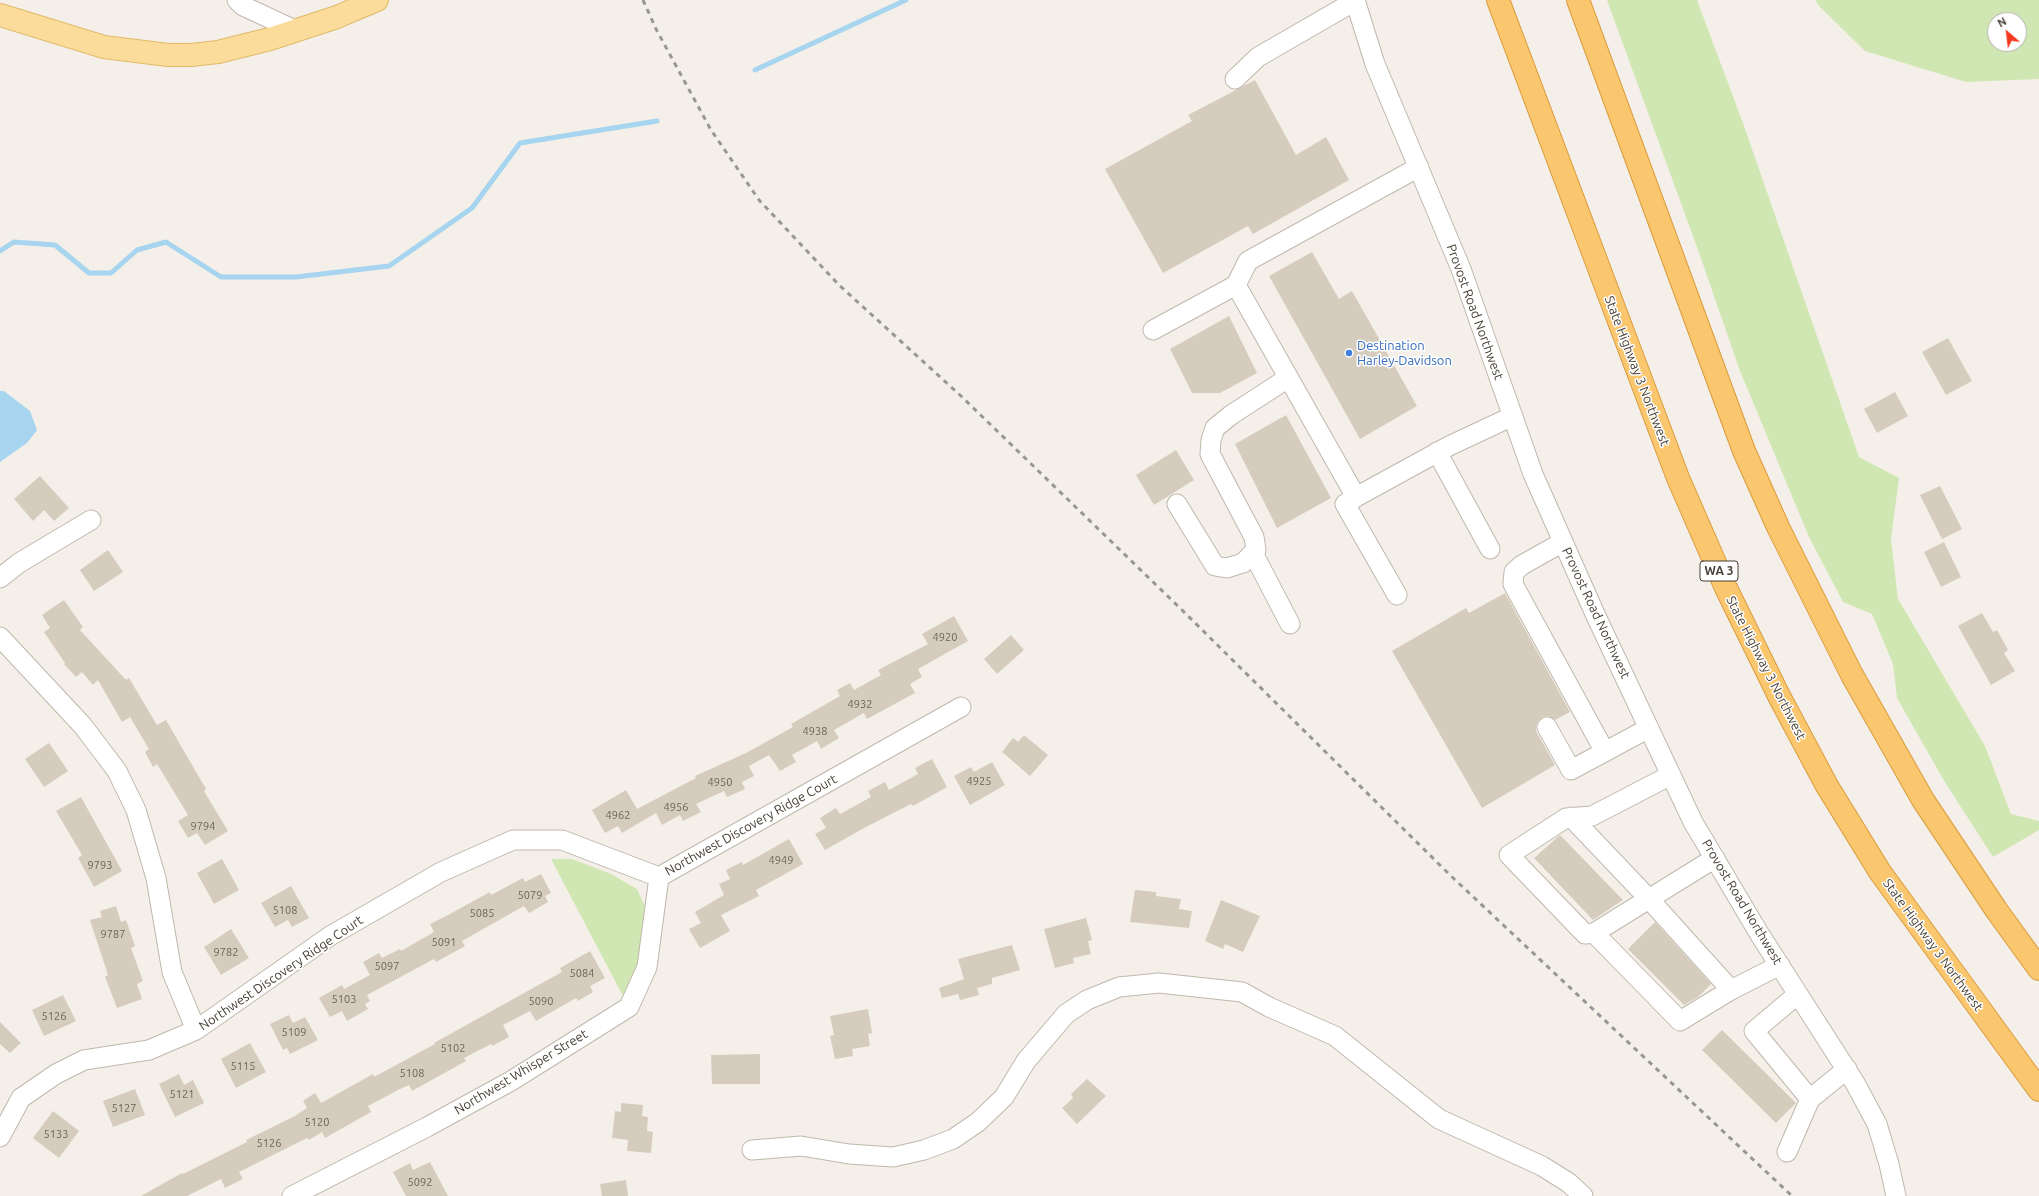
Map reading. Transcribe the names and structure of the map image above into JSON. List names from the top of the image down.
{
  "streets": {
    "highway": ["State Highway 3 Northwest", "WA 3"],
    "street": ["Provost Road Northwest", "Northwest Discovery Ridge Court", "Northwest Whisper Street"]
  },
  "crossings": [
    ["Northwest Discovery Ridge Court", "Northwest Whisper Street"]
  ],
  "places": ["Destination Harley-Davidson"],
  "house_numbers": [
    "4920",
    "4932",
    "4938",
    "4925",
    "4950",
    "4956",
    "4962",
    "9794",
    "4949",
    "9793",
    "5079",
    "5108",
    "5085",
    "9787",
    "5091",
    "9782",
    "5097",
    "5084",
    "5103",
    "5090",
    "5126",
    "5109",
    "5102",
    "5115",
    "5108",
    "5121",
    "5127",
    "5120",
    "5133",
    "5126",
    "5092"
  ],
  "north": "top left"
}
